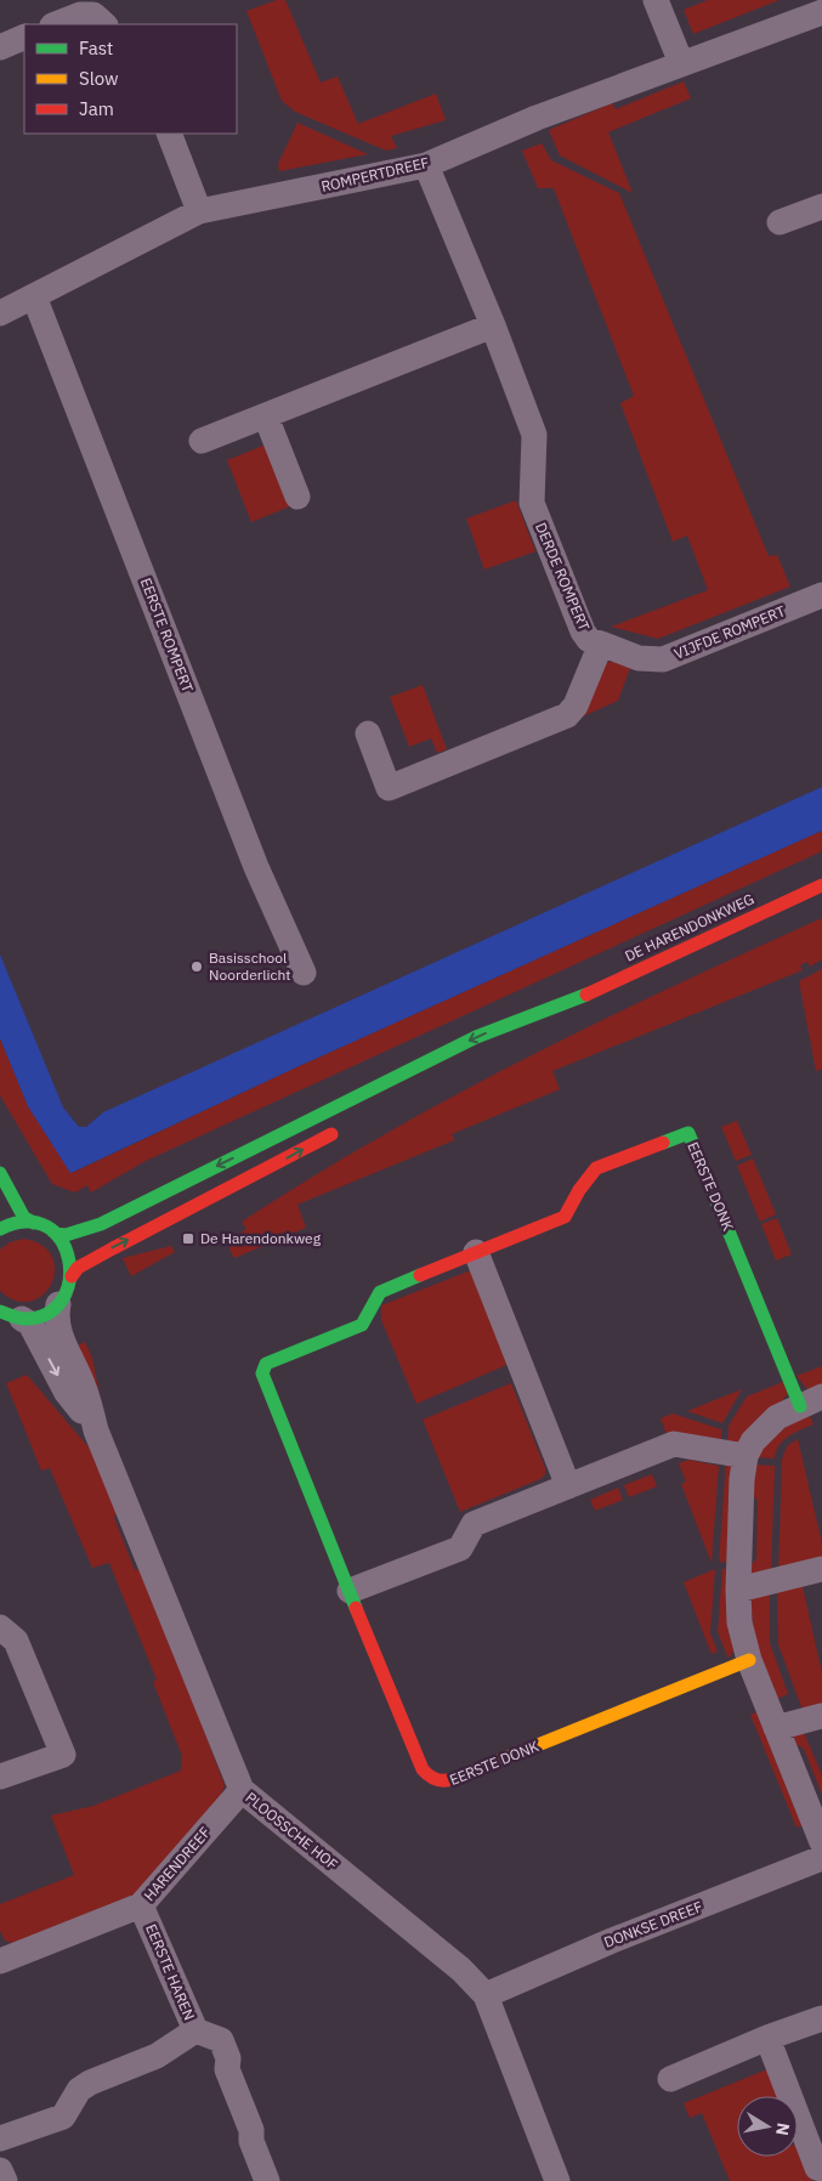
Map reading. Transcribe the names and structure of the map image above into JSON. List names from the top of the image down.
{
  "streets": {
    "street": [
      "ROMPERTDREEF",
      "DERDE ROMPERT",
      "VIJFDE ROMPERT",
      "EERSTE ROMPERT",
      "DE HARENDONKWEG",
      "EERSTE DONK",
      "PLOOSSCHE HOF",
      "HARENDREEF",
      "DONKSE DREEF",
      "EERSTE HAREN"
    ]
  },
  "crossings": [
    ["ROMPERTDREEF", "DERDE ROMPERT"],
    ["ROMPERTDREEF", "EERSTE ROMPERT"],
    ["DERDE ROMPERT", "VIJFDE ROMPERT"],
    ["PLOOSSCHE HOF", "HARENDREEF"],
    ["PLOOSSCHE HOF", "DONKSE DREEF"],
    ["HARENDREEF", "EERSTE HAREN"]
  ],
  "places": {
    "other": ["Basisschool Noorderlicht"],
    "transit": ["De Harendonkweg"]
  },
  "legend": ["Fast", "Slow", "Jam"],
  "north": "right"
}
